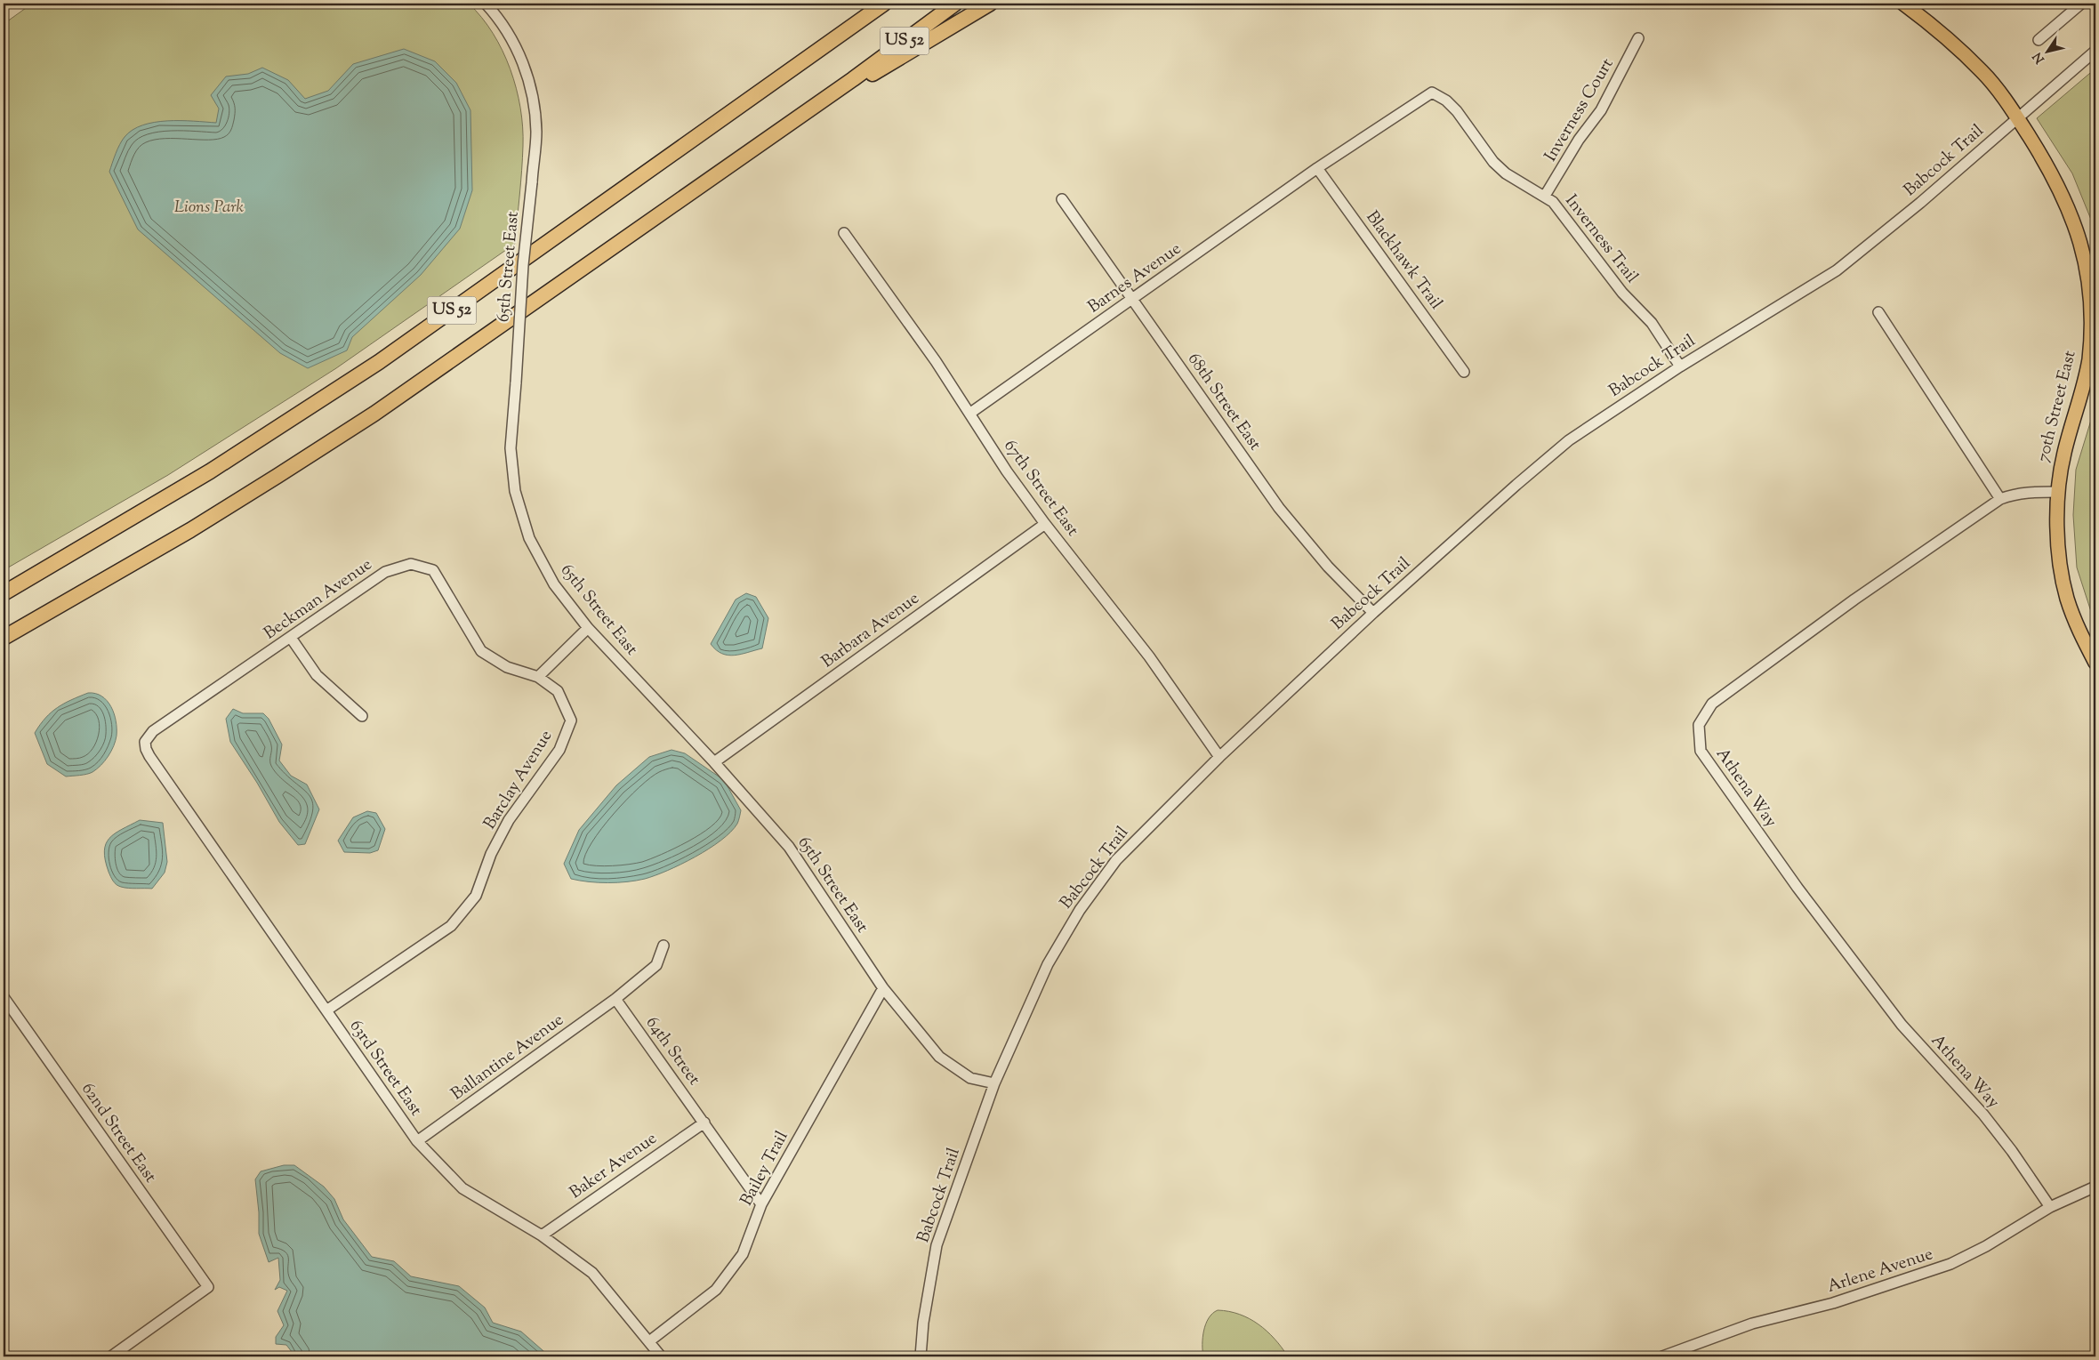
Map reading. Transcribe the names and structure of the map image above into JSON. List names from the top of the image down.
{
  "streets": {
    "highway": ["US 52"],
    "main road": ["70th Street East"],
    "street": [
      "Inverness Court",
      "Babcock Trail",
      "Inverness Trail",
      "Blackhawk Trail",
      "65th Street East",
      "Barnes Avenue",
      "68th Street East",
      "67th Street East",
      "Beckman Avenue",
      "Barbara Avenue",
      "Barclay Avenue",
      "Athena Way",
      "64th Street",
      "Ballantine Avenue",
      "63rd Street East",
      "62nd Street East",
      "Baker Avenue",
      "Bailey Trail",
      "Arlene Avenue"
    ]
  },
  "crossings": [
    ["Inverness Court", "Inverness Trail"],
    ["Babcock Trail", "Inverness Trail"],
    ["Babcock Trail", "65th Street East"],
    ["Babcock Trail", "68th Street East"],
    ["Babcock Trail", "70th Street East"],
    ["Babcock Trail", "67th Street East"],
    ["Inverness Trail", "Blackhawk Trail"],
    ["Inverness Trail", "Barnes Avenue"],
    ["Blackhawk Trail", "Barnes Avenue"],
    ["65th Street East", "Barbara Avenue"],
    ["65th Street East", "Bailey Trail"],
    ["Barnes Avenue", "68th Street East"],
    ["Barnes Avenue", "67th Street East"],
    ["70th Street East", "Athena Way"],
    ["67th Street East", "Barbara Avenue"],
    ["Beckman Avenue", "Barclay Avenue"],
    ["Beckman Avenue", "63rd Street East"],
    ["Barclay Avenue", "63rd Street East"],
    ["Athena Way", "Arlene Avenue"],
    ["64th Street", "Ballantine Avenue"],
    ["64th Street", "Baker Avenue"],
    ["64th Street", "Bailey Trail"],
    ["Ballantine Avenue", "63rd Street East"],
    ["63rd Street East", "Baker Avenue"],
    ["63rd Street East", "Bailey Trail"]
  ],
  "parks": ["Lions Park"],
  "north": "bottom left"
}
